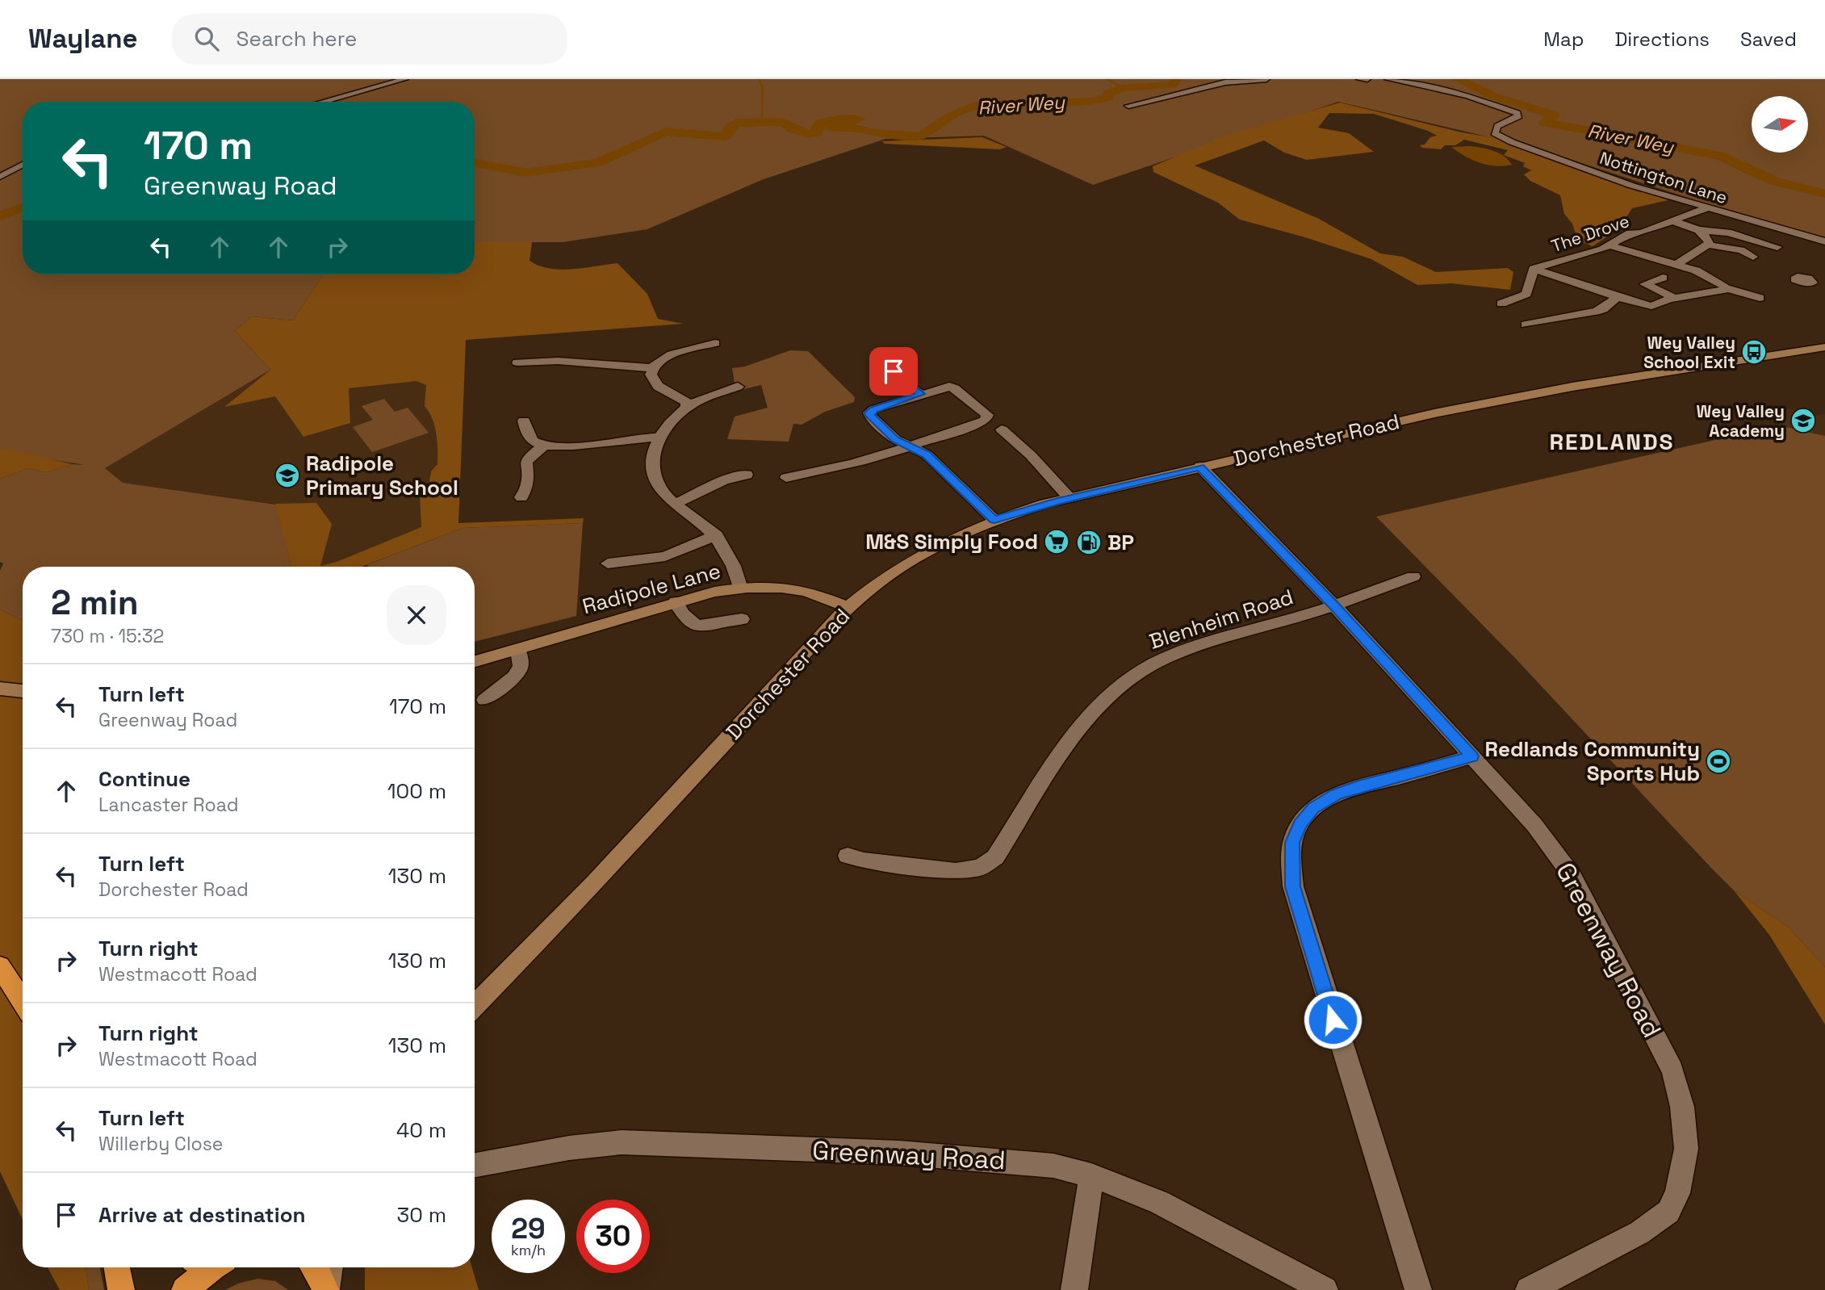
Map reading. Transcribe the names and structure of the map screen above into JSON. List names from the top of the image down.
{
  "streets": {
    "main road": ["Dorchester Road", "Radipole Lane"],
    "street": [
      "Nottington Lane",
      "The Drove",
      "Blenheim Road",
      "Greenway Road"
    ]
  },
  "crossings": [
    ["Nottington Lane", "The Drove"],
    ["Dorchester Road", "Radipole Lane"],
    ["Dorchester Road", "Greenway Road"],
    ["Blenheim Road", "Greenway Road"]
  ],
  "districts": ["REDLANDS"],
  "water": ["River Wey"],
  "places": {
    "bus stop": ["Wey Valley School Exit"],
    "school or university": ["Wey Valley Academy", "Radipole Primary School"],
    "supermarket": ["M&S Simply Food"],
    "fuel station": ["BP"],
    "sports": ["Redlands Community Sports Hub"]
  },
  "north": "right",
  "page": {
    "header": "Waylane",
    "search": "Search here",
    "nav": ["Map", "Directions", "Saved"],
    "turn": ["170 m", "Greenway Road"],
    "heading": ["2 min", "730 m · 15:32"],
    "list": [
      {
        "name": "Turn left",
        "note": "Greenway Road",
        "value": "170 m"
      },
      {
        "name": "Continue",
        "note": "Lancaster Road",
        "value": "100 m"
      },
      {
        "name": "Turn left",
        "note": "Dorchester Road",
        "value": "130 m"
      },
      {
        "name": "Turn right",
        "note": "Westmacott Road",
        "value": "130 m"
      },
      {
        "name": "Turn right",
        "note": "Westmacott Road",
        "value": "130 m"
      },
      {
        "name": "Turn left",
        "note": "Willerby Close",
        "value": "40 m"
      },
      {
        "name": "Arrive at destination",
        "value": "30 m"
      }
    ],
    "speed": "29 km/h",
    "limit": "30"
  }
}
